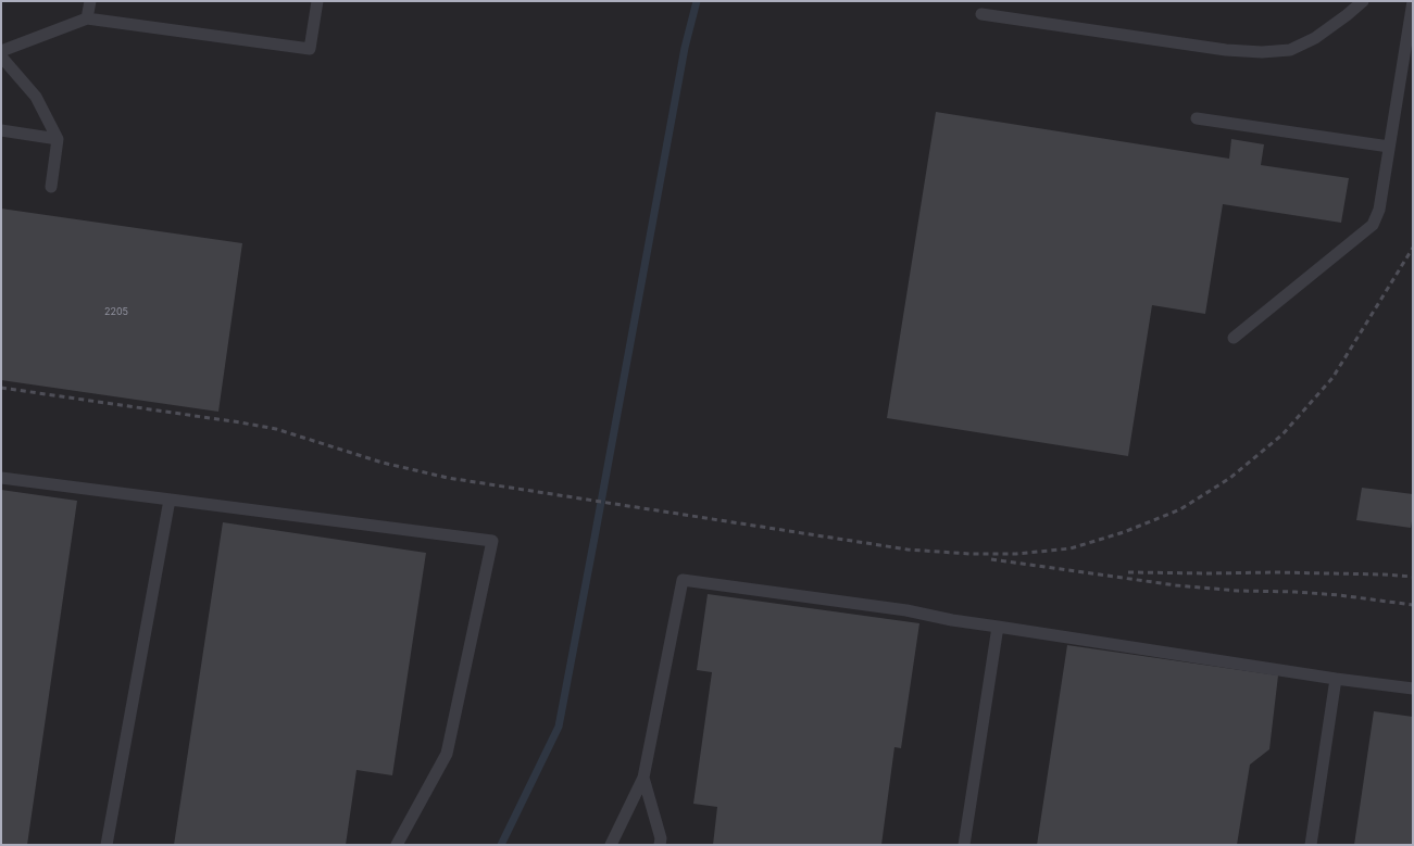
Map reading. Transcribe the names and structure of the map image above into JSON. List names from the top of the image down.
{
  "house_numbers": ["2205"]
}
